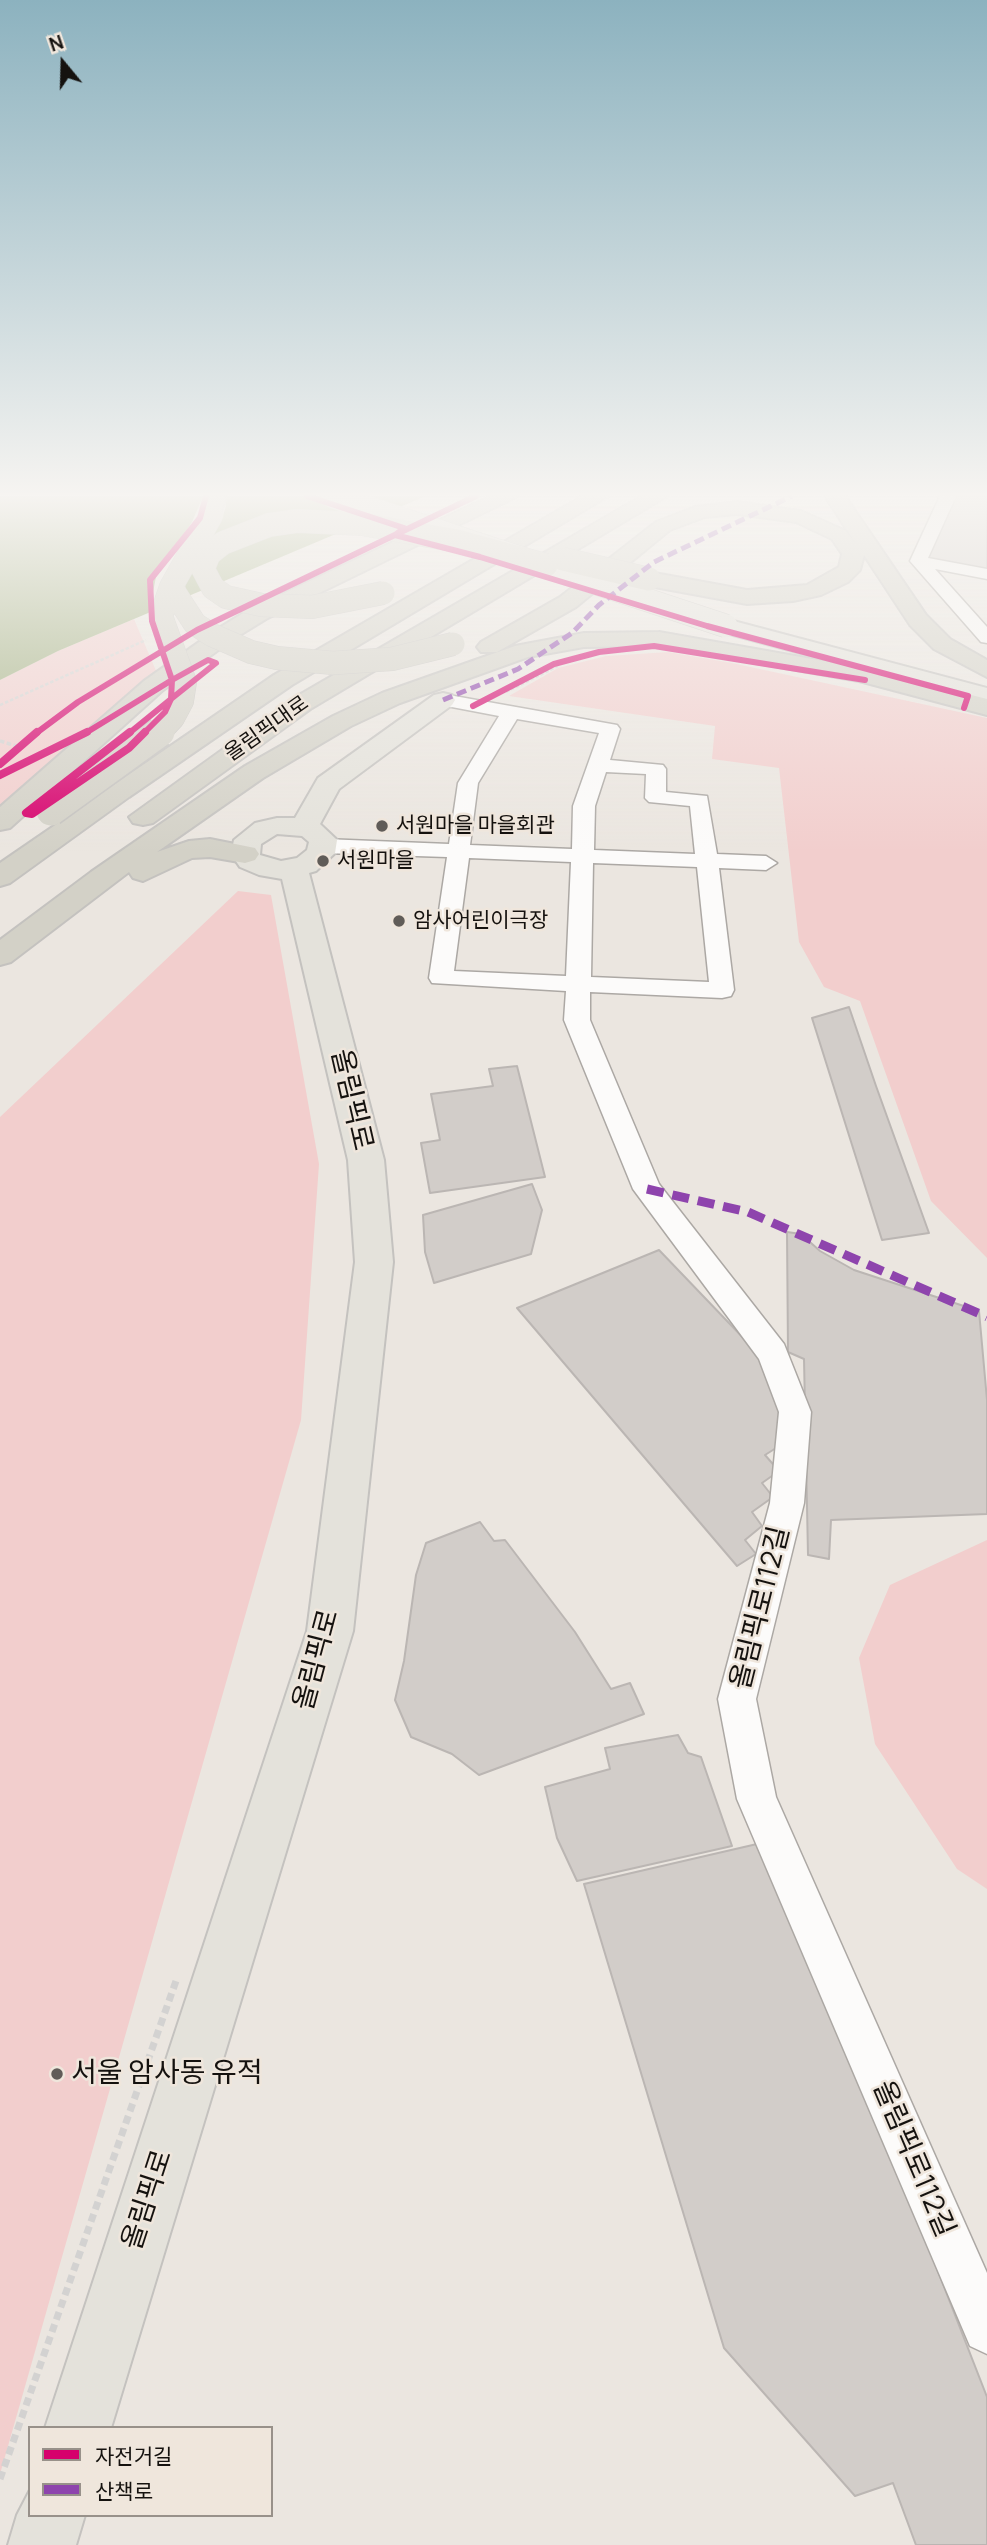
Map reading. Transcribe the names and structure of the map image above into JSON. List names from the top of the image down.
{
  "streets": {
    "highway": ["올림픽대로"],
    "main road": ["올림픽로"],
    "street": ["올림픽로112길"]
  },
  "places": [
    "서원마을 마을회관",
    "서원마을",
    "암사어린이극장",
    "서울 암사동 유적"
  ],
  "legend": ["자전거길", "산책로"],
  "north": "top"
}
